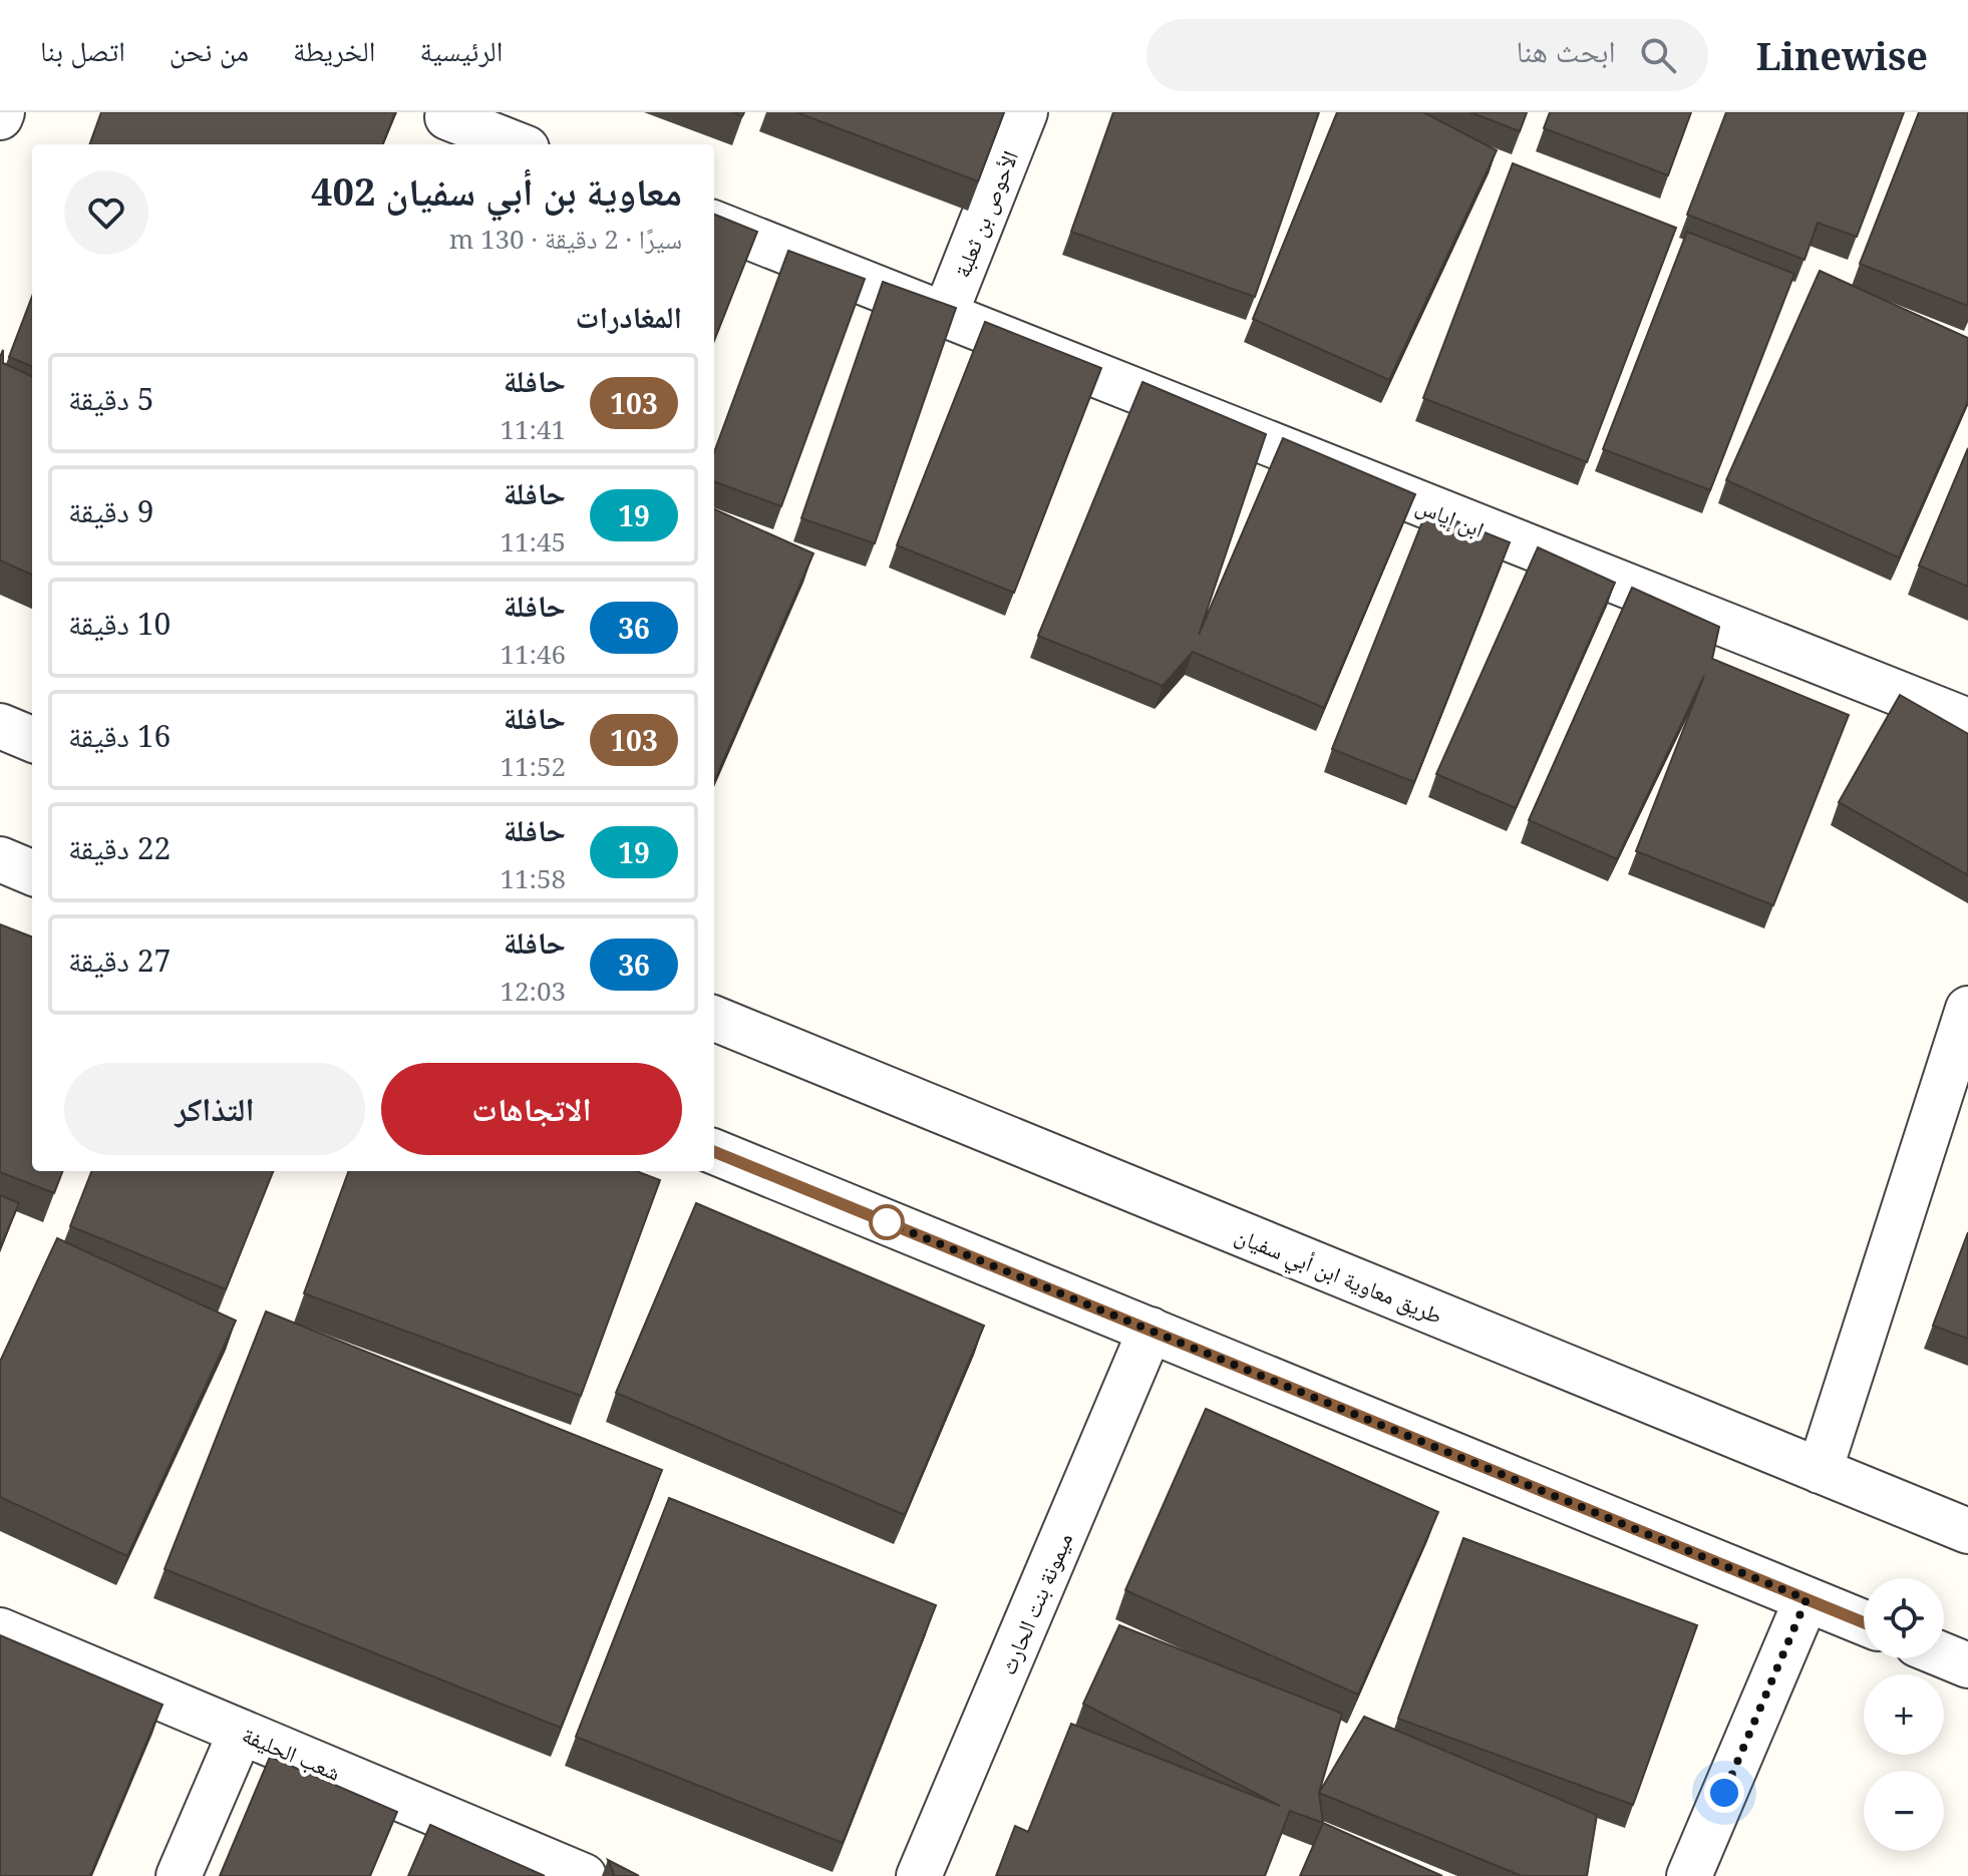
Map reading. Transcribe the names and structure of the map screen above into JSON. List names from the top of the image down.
{
  "streets": {
    "street": [
      "الأحوص بن ثعلبة",
      "ابن إياس",
      "طريق معاوية ابن أبي سفيان",
      "ميمونة بنت الحارث",
      "شعب الحليفة"
    ]
  },
  "crossings": [
    ["الأحوص بن ثعلبة", "ابن إياس"]
  ],
  "lines": ["bus line 103"],
  "page": {
    "header": "Linewise",
    "search": "ابحث هنا",
    "nav": [
      "الرئيسية",
      "الخريطة",
      "من نحن",
      "اتصل بنا"
    ],
    "heading": [
      ["معاوية بن أبي سفيان 402", "سيرًا · 2 دقيقة · 130 m"],
      "المغادرات"
    ],
    "list": [
      {
        "mark": "103",
        "name": "حافلة",
        "note": "11:41",
        "value": "5 دقيقة"
      },
      {
        "mark": "19",
        "name": "حافلة",
        "note": "11:45",
        "value": "9 دقيقة"
      },
      {
        "mark": "36",
        "name": "حافلة",
        "note": "11:46",
        "value": "10 دقيقة"
      },
      {
        "mark": "103",
        "name": "حافلة",
        "note": "11:52",
        "value": "16 دقيقة"
      },
      {
        "mark": "19",
        "name": "حافلة",
        "note": "11:58",
        "value": "22 دقيقة"
      },
      {
        "mark": "36",
        "name": "حافلة",
        "note": "12:03",
        "value": "27 دقيقة"
      }
    ],
    "buttons": ["الاتجاهات", "التذاكر"],
    "map_buttons": ["+", "−"]
  }
}
